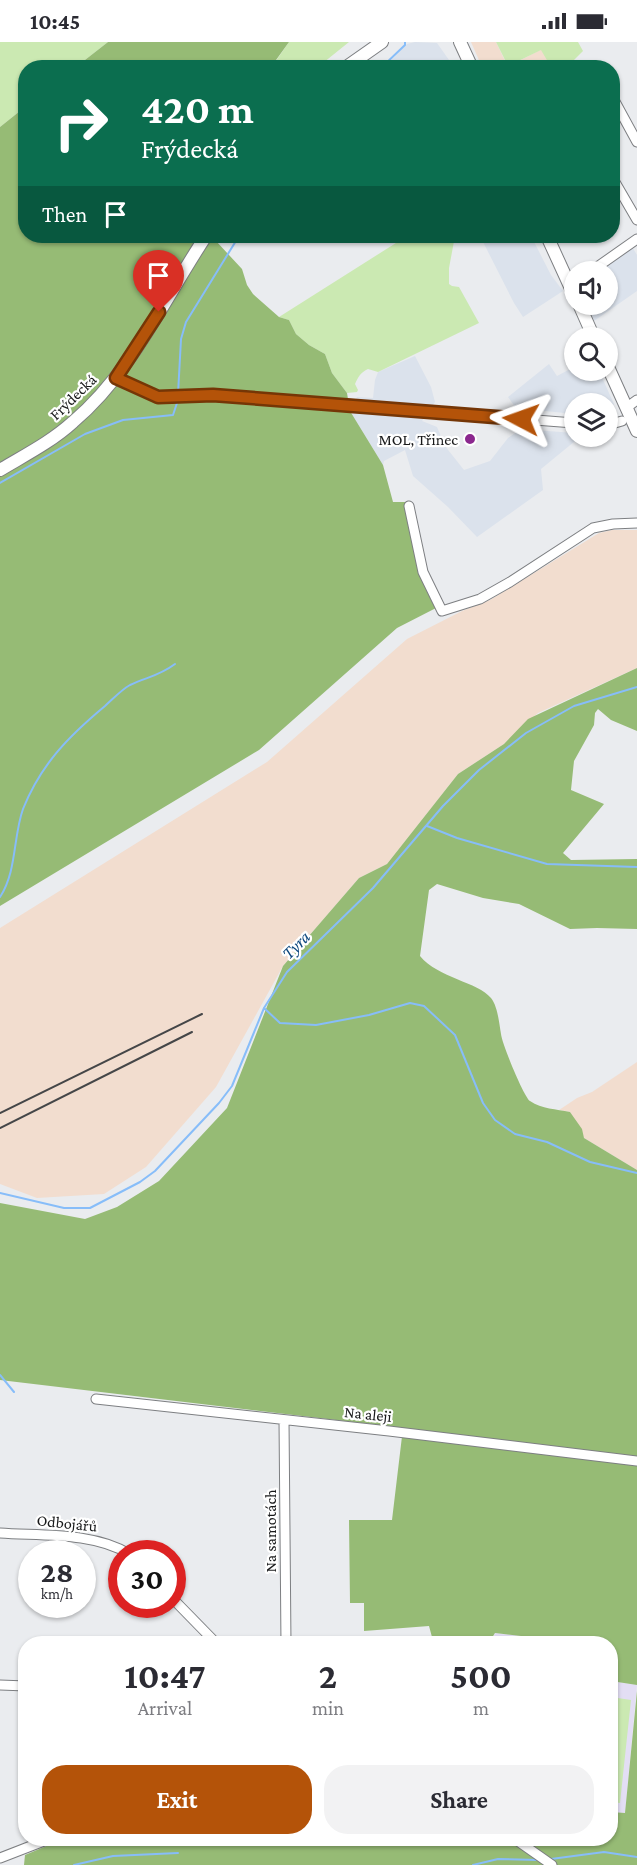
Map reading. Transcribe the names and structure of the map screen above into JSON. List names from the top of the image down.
{
  "streets": {
    "main road": ["Frýdecká"],
    "street": ["Na aleji", "Odbojářů", "Na samotách"]
  },
  "crossings": [
    ["Na aleji", "Na samotách"]
  ],
  "water": ["Tyra"],
  "places": ["MOL, Třinec"],
  "page": {
    "status": "10:45",
    "turn": ["420 m", "Frýdecká"],
    "then": "Then",
    "speed": "28 km/h",
    "limit": "30",
    "eta": [
      "10:47",
      "Arrival",
      "2",
      "min",
      "500",
      "m"
    ],
    "buttons": ["Exit", "Share"]
  }
}
